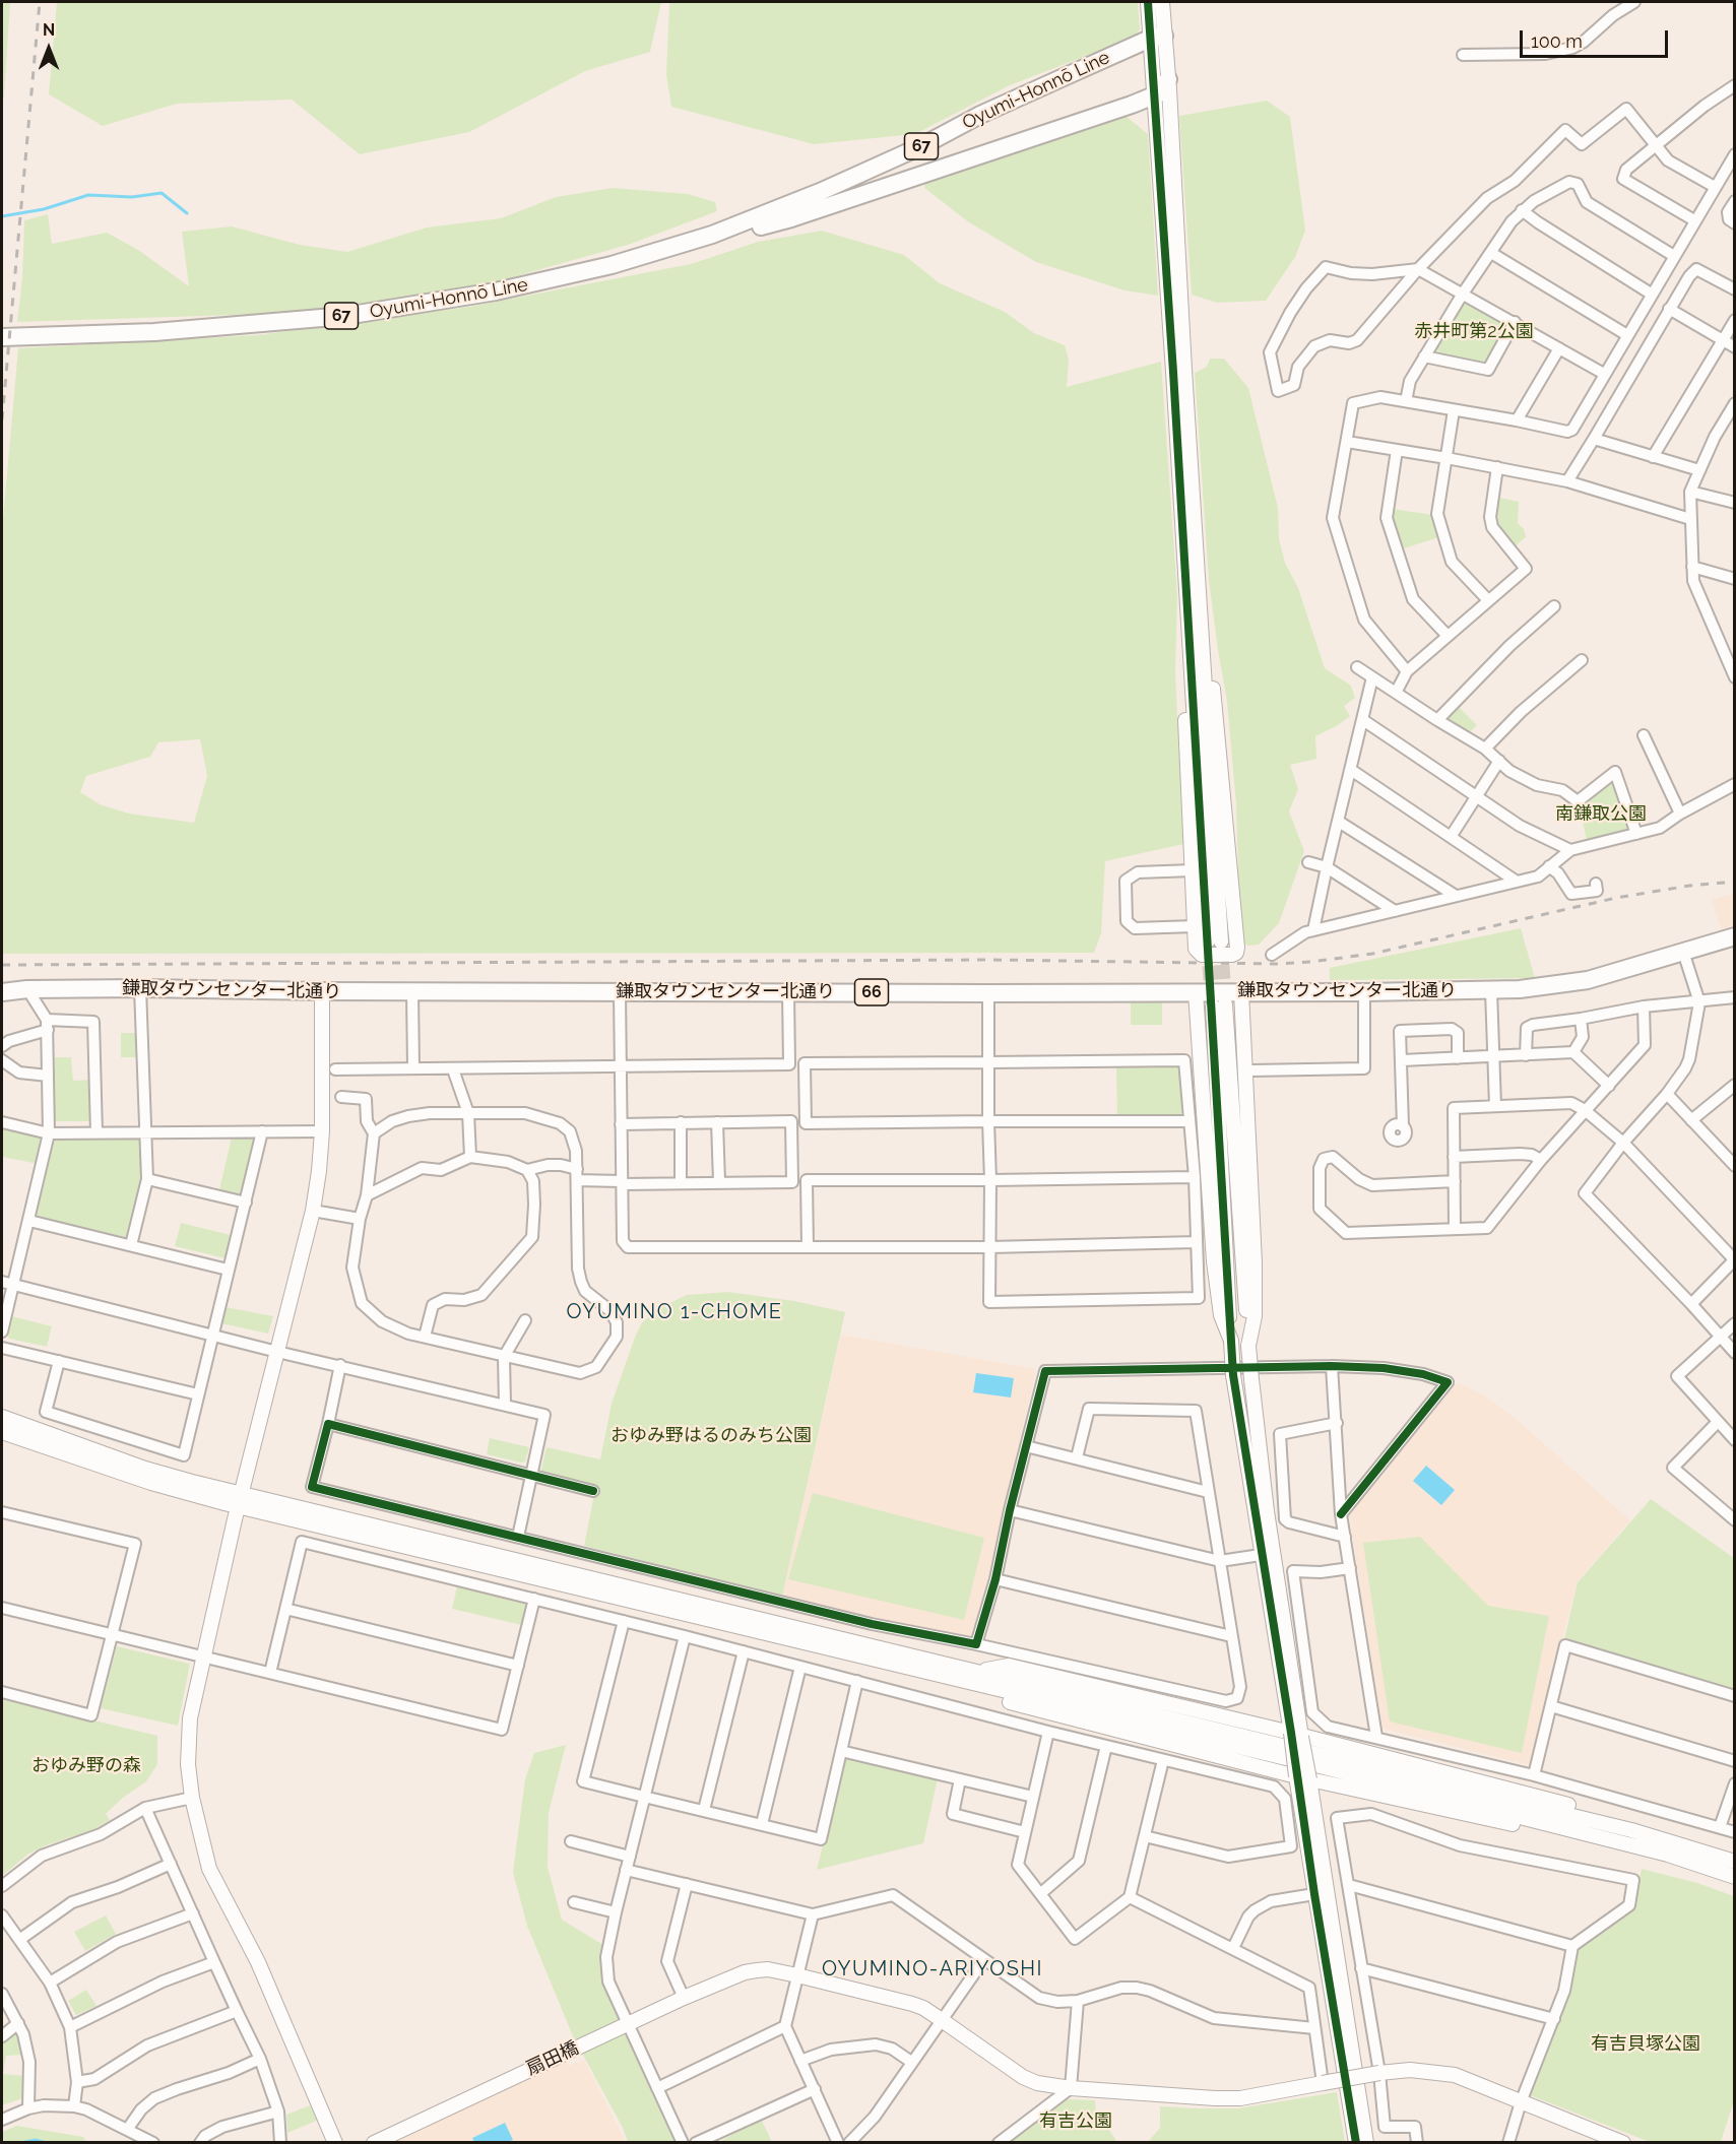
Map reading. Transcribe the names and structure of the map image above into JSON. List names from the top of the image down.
{
  "streets": {
    "main road": [
      "Oyumi-Honnō Line",
      "67",
      "鎌取タウンセンター北通り",
      "66"
    ],
    "street": ["扇田橋"]
  },
  "districts": ["OYUMINO 1-CHOME", "OYUMINO-ARIYOSHI"],
  "parks": [
    "赤井町第2公園",
    "南鎌取公園",
    "おゆみ野はるのみち公園",
    "おゆみ野の森",
    "有吉貝塚公園",
    "有吉公園"
  ],
  "scale_bar": "100 m",
  "north": "top"
}
